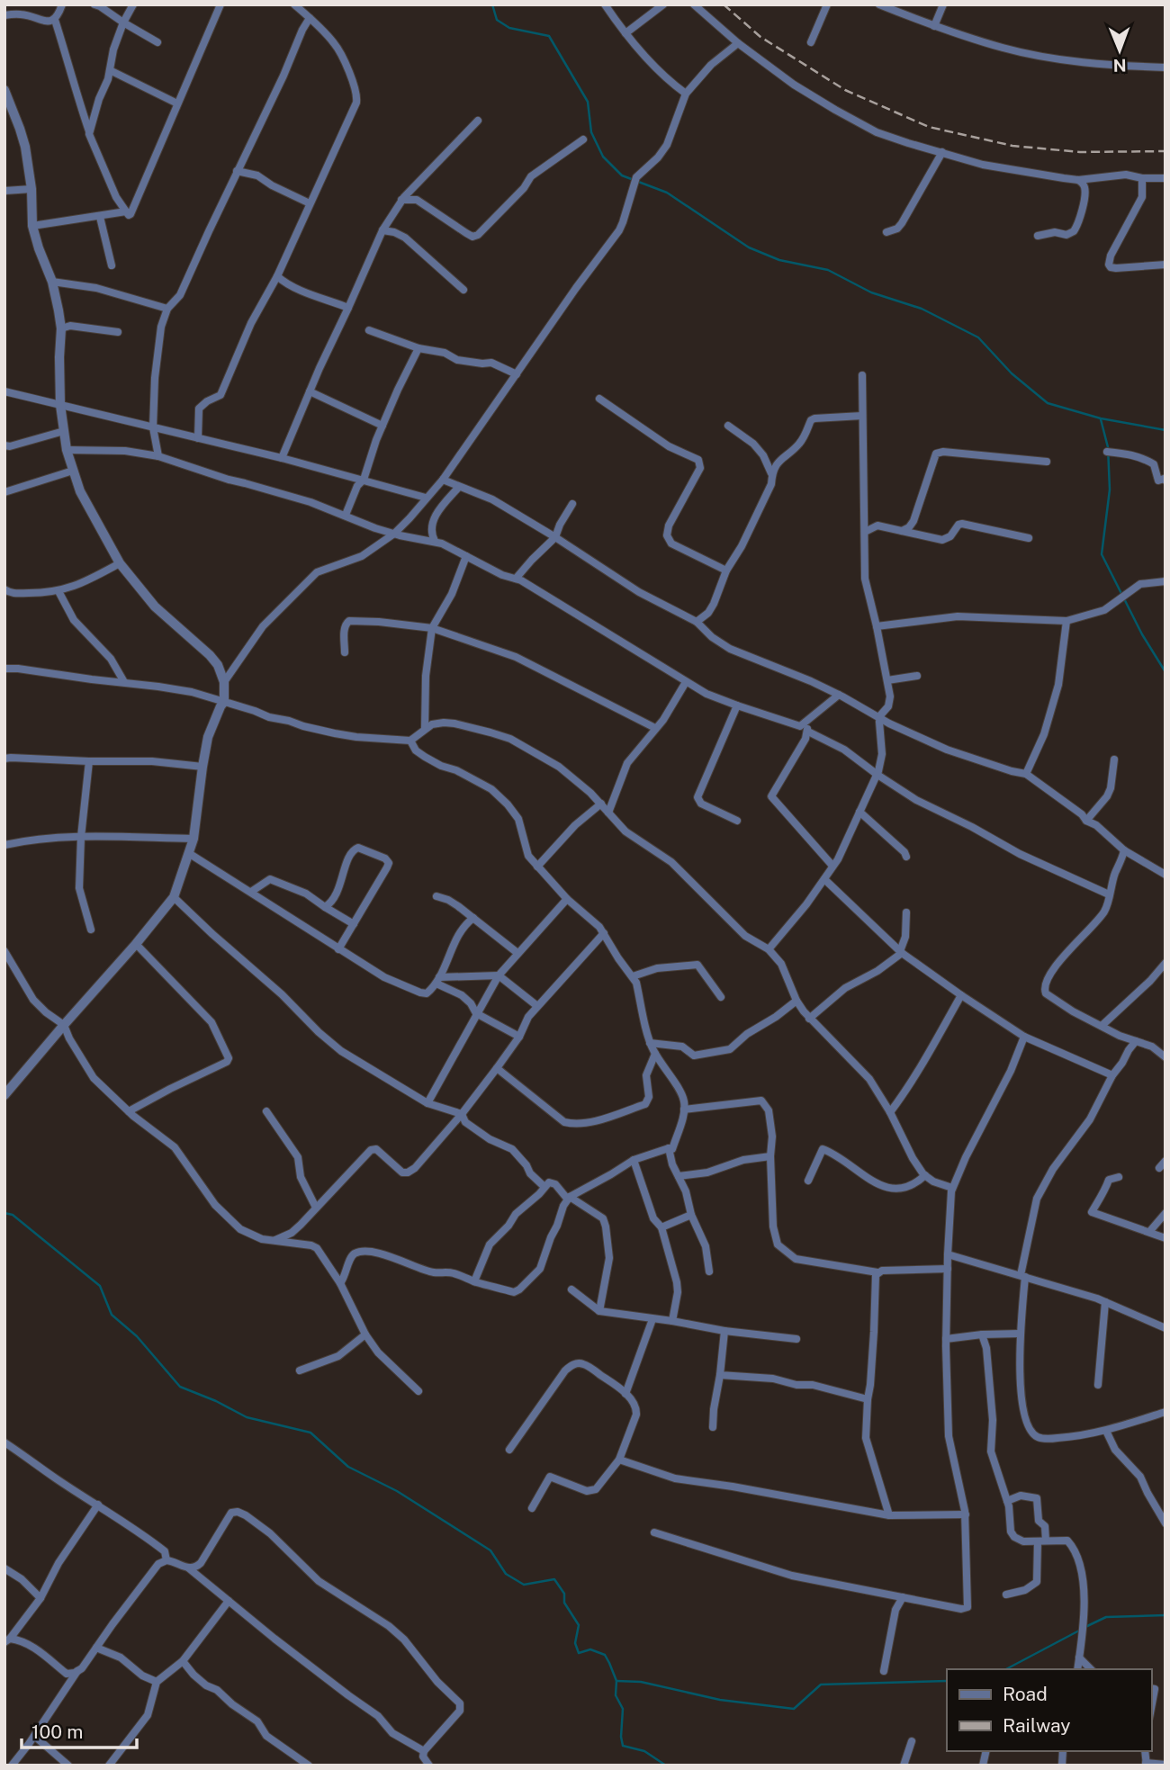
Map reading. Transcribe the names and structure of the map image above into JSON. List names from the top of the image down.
{
  "legend": ["Road", "Railway"],
  "scale_bar": "100 m",
  "north": "bottom"
}
